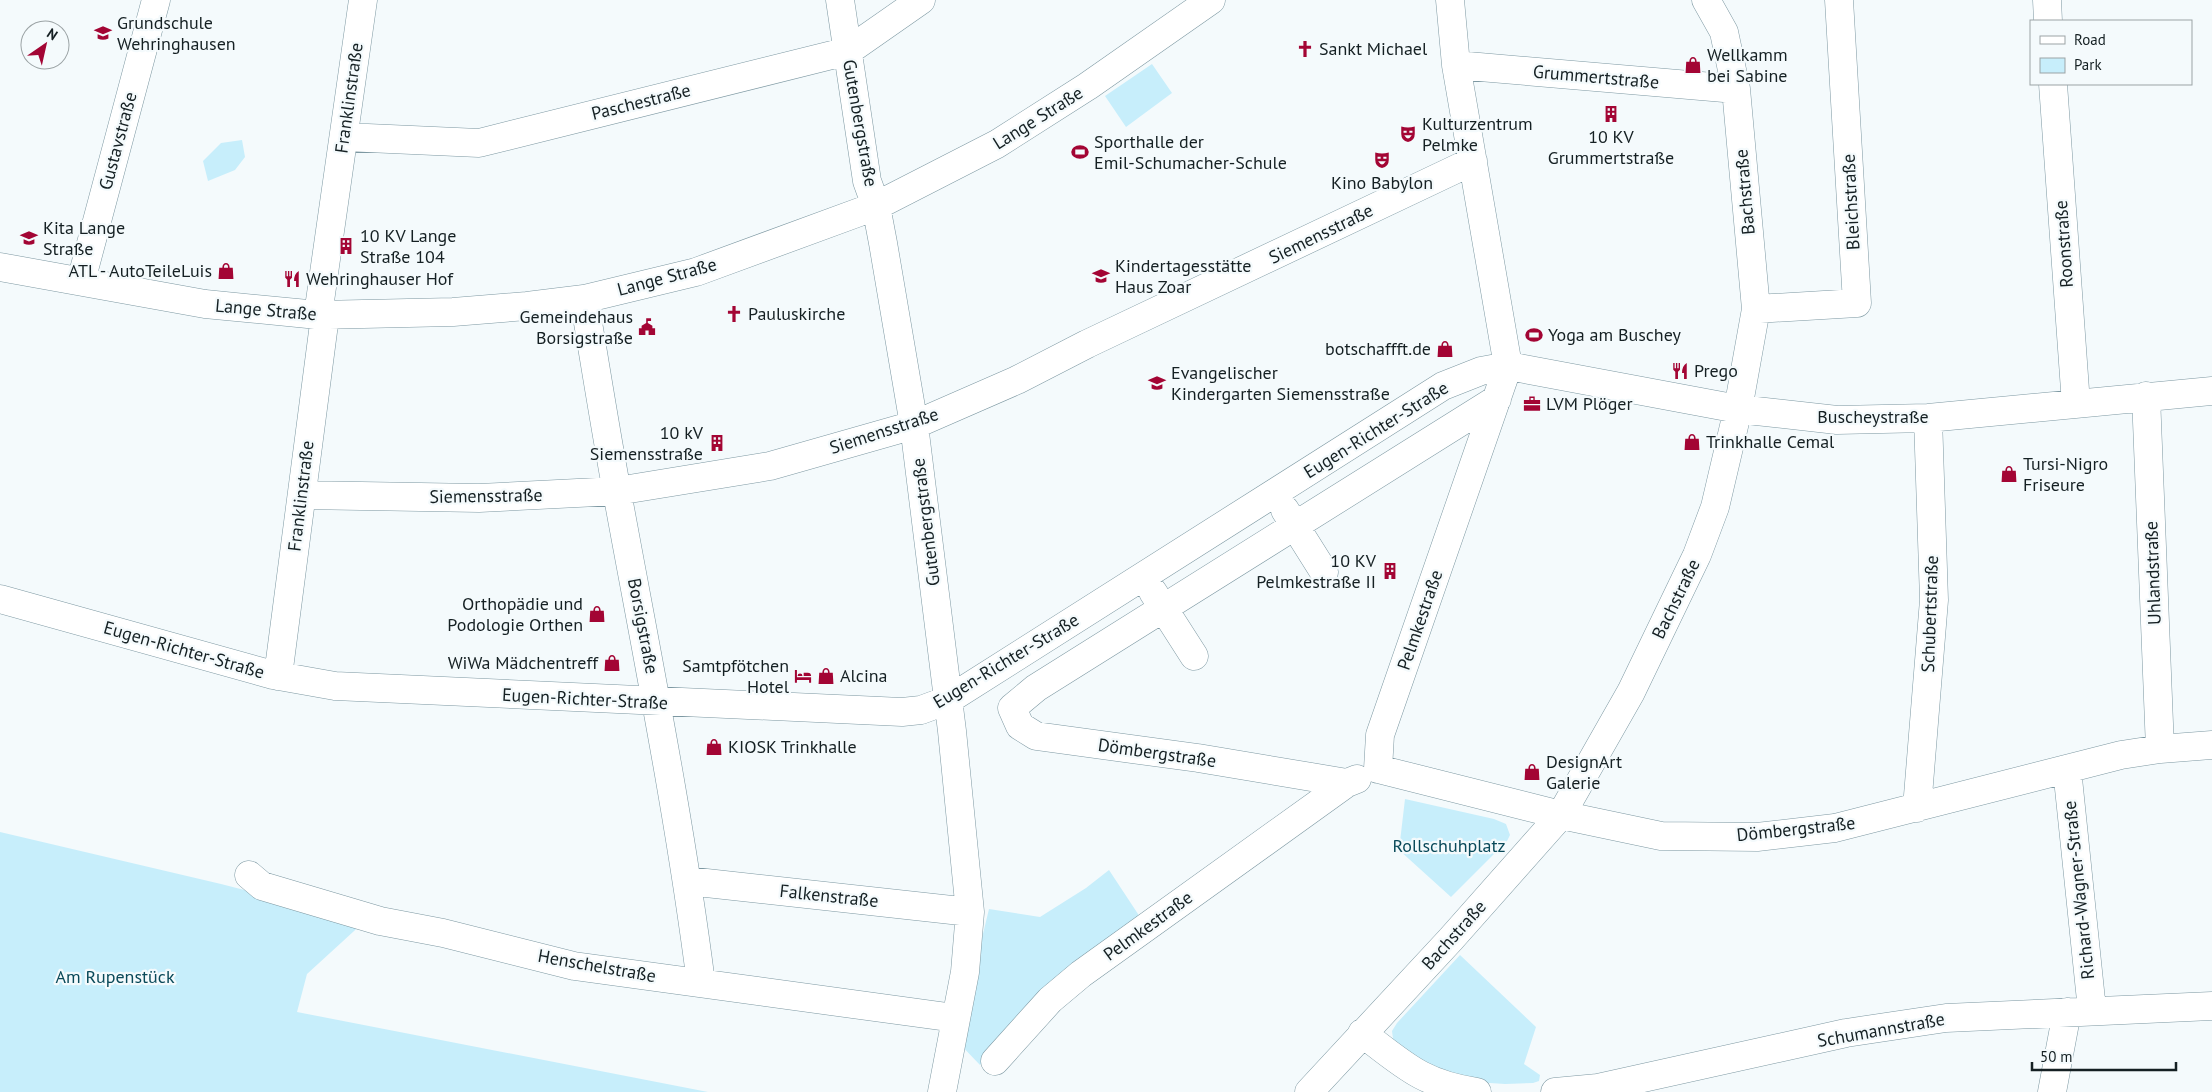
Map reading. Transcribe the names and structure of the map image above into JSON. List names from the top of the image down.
{
  "streets": {
    "street": [
      "Grummertstraße",
      "Franklinstraße",
      "Paschestraße",
      "Lange Straße",
      "Gutenbergstraße",
      "Gustavstraße",
      "Bachstraße",
      "Bleichstraße",
      "Siemensstraße",
      "Roonstraße",
      "Buscheystraße",
      "Eugen-Richter-Straße",
      "Uhlandstraße",
      "Schubertstraße",
      "Pelmkestraße",
      "Borsigstraße",
      "Dömbergstraße",
      "Richard-Wagner-Straße",
      "Falkenstraße",
      "Henschelstraße",
      "Schumannstraße"
    ]
  },
  "crossings": [
    ["Grummertstraße", "Bachstraße"],
    ["Grummertstraße", "Pelmkestraße"],
    ["Franklinstraße", "Paschestraße"],
    ["Franklinstraße", "Lange Straße"],
    ["Franklinstraße", "Siemensstraße"],
    ["Franklinstraße", "Eugen-Richter-Straße"],
    ["Paschestraße", "Gutenbergstraße"],
    ["Lange Straße", "Gutenbergstraße"],
    ["Lange Straße", "Gustavstraße"],
    ["Lange Straße", "Borsigstraße"],
    ["Gutenbergstraße", "Siemensstraße"],
    ["Gutenbergstraße", "Eugen-Richter-Straße"],
    ["Gutenbergstraße", "Falkenstraße"],
    ["Gutenbergstraße", "Henschelstraße"],
    ["Bachstraße", "Bleichstraße"],
    ["Bachstraße", "Buscheystraße"],
    ["Bachstraße", "Dömbergstraße"],
    ["Siemensstraße", "Pelmkestraße"],
    ["Siemensstraße", "Borsigstraße"],
    ["Roonstraße", "Buscheystraße"],
    ["Buscheystraße", "Eugen-Richter-Straße"],
    ["Buscheystraße", "Uhlandstraße"],
    ["Buscheystraße", "Schubertstraße"],
    ["Buscheystraße", "Pelmkestraße"],
    ["Eugen-Richter-Straße", "Pelmkestraße"],
    ["Eugen-Richter-Straße", "Borsigstraße"],
    ["Eugen-Richter-Straße", "Dömbergstraße"],
    ["Uhlandstraße", "Dömbergstraße"],
    ["Schubertstraße", "Dömbergstraße"],
    ["Pelmkestraße", "Dömbergstraße"],
    ["Borsigstraße", "Falkenstraße"],
    ["Borsigstraße", "Henschelstraße"],
    ["Dömbergstraße", "Richard-Wagner-Straße"],
    ["Richard-Wagner-Straße", "Schumannstraße"]
  ],
  "parks": ["Rollschuhplatz", "Am Rupenstück"],
  "places": {
    "school or university": [
      "Grundschule Wehringhausen",
      "Kita Lange Straße",
      "Kindertagesstätte Haus Zoar",
      "Evangelischer Kindergarten Siemensstraße"
    ],
    "church": ["Sankt Michael", "Pauluskirche"],
    "shop": [
      "Wellkamm bei Sabine",
      "ATL - AutoTeileLuis",
      "botschaffft.de",
      "Trinkhalle Cemal",
      "Tursi-Nigro Friseure",
      "Orthopädie und Podologie Orthen",
      "WiWa Mädchentreff",
      "Alcina",
      "KIOSK Trinkhalle",
      "DesignArt Galerie"
    ],
    "building": [
      "10 KV Grummertstraße",
      "10 KV Lange Straße 104",
      "10 kV Siemensstraße",
      "10 KV Pelmkestraße II"
    ],
    "theatre": ["Kulturzentrum Pelmke", "Kino Babylon"],
    "sports": ["Sporthalle der Emil-Schumacher-Schule", "Yoga am Buschey"],
    "restaurant": ["Wehringhauser Hof", "Prego"],
    "public building": ["Gemeindehaus Borsigstraße"],
    "office": ["LVM Plöger"],
    "hotel": ["Samtpfötchen Hotel"]
  },
  "legend": ["Road", "Park"],
  "scale_bar": "50 m",
  "north": "top right"
}
